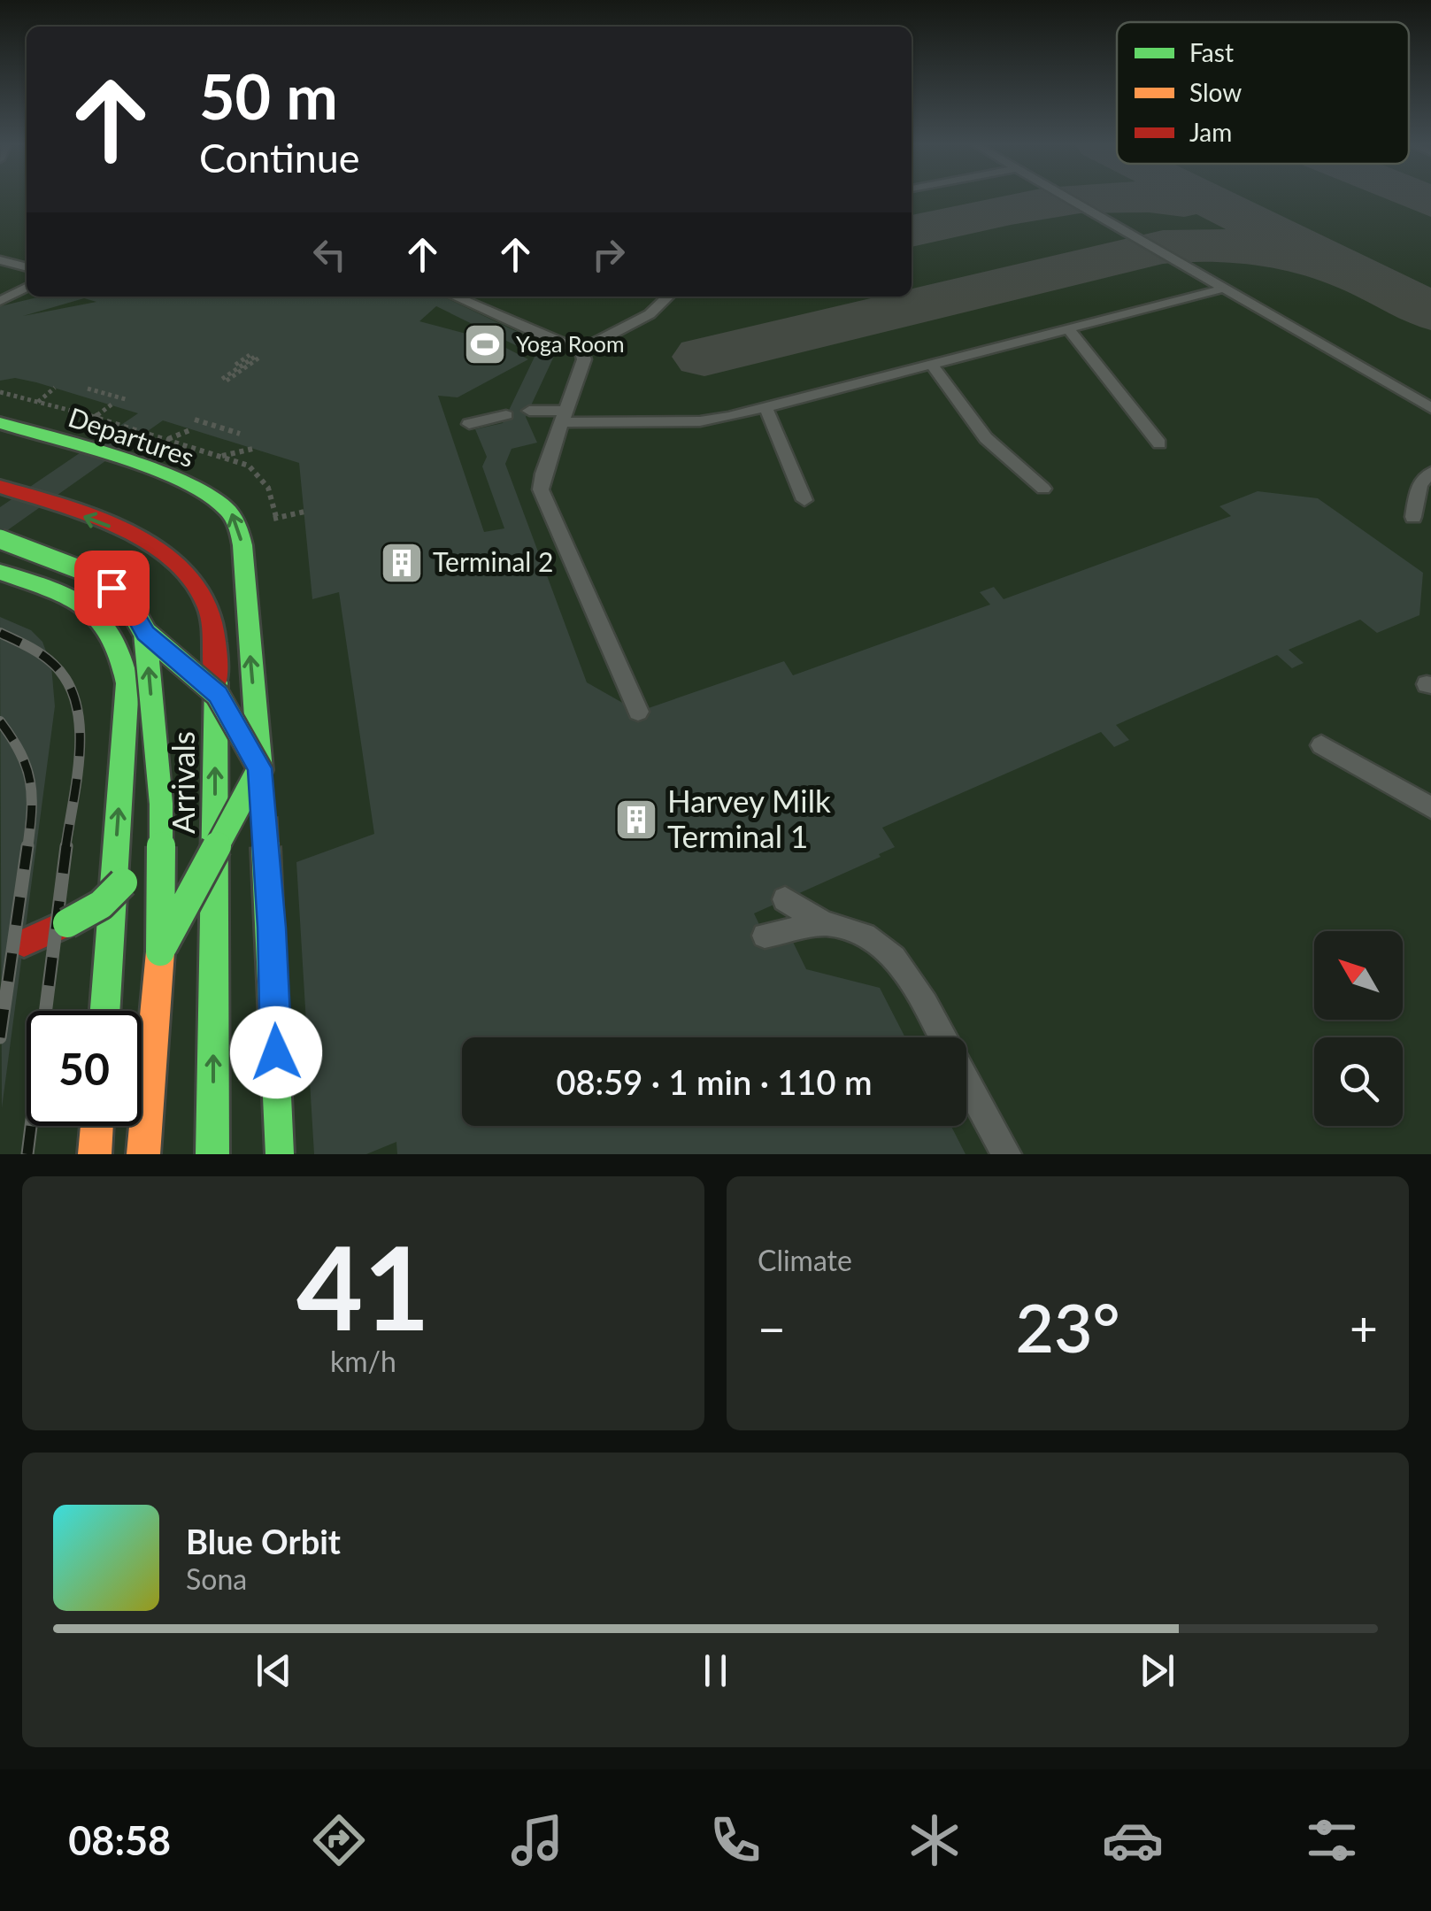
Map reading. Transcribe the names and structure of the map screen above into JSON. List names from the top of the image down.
{
  "streets": {
    "main road": ["Departures", "Arrivals"]
  },
  "places": {
    "sports": ["Yoga Room"],
    "building": ["Terminal 2", "Harvey Milk Terminal 1"]
  },
  "legend": ["Fast", "Slow", "Jam"],
  "north": "top left",
  "page": {
    "turn": ["50 m", "Continue"],
    "limit": "50",
    "trip": "08:59 · 1 min · 110 m",
    "tile": [
      ["41", "km/h"],
      "Climate"
    ],
    "heat": ["−", "23°", "+"],
    "song": ["Blue Orbit", "Sona"],
    "tabs": "08:58"
  }
}
